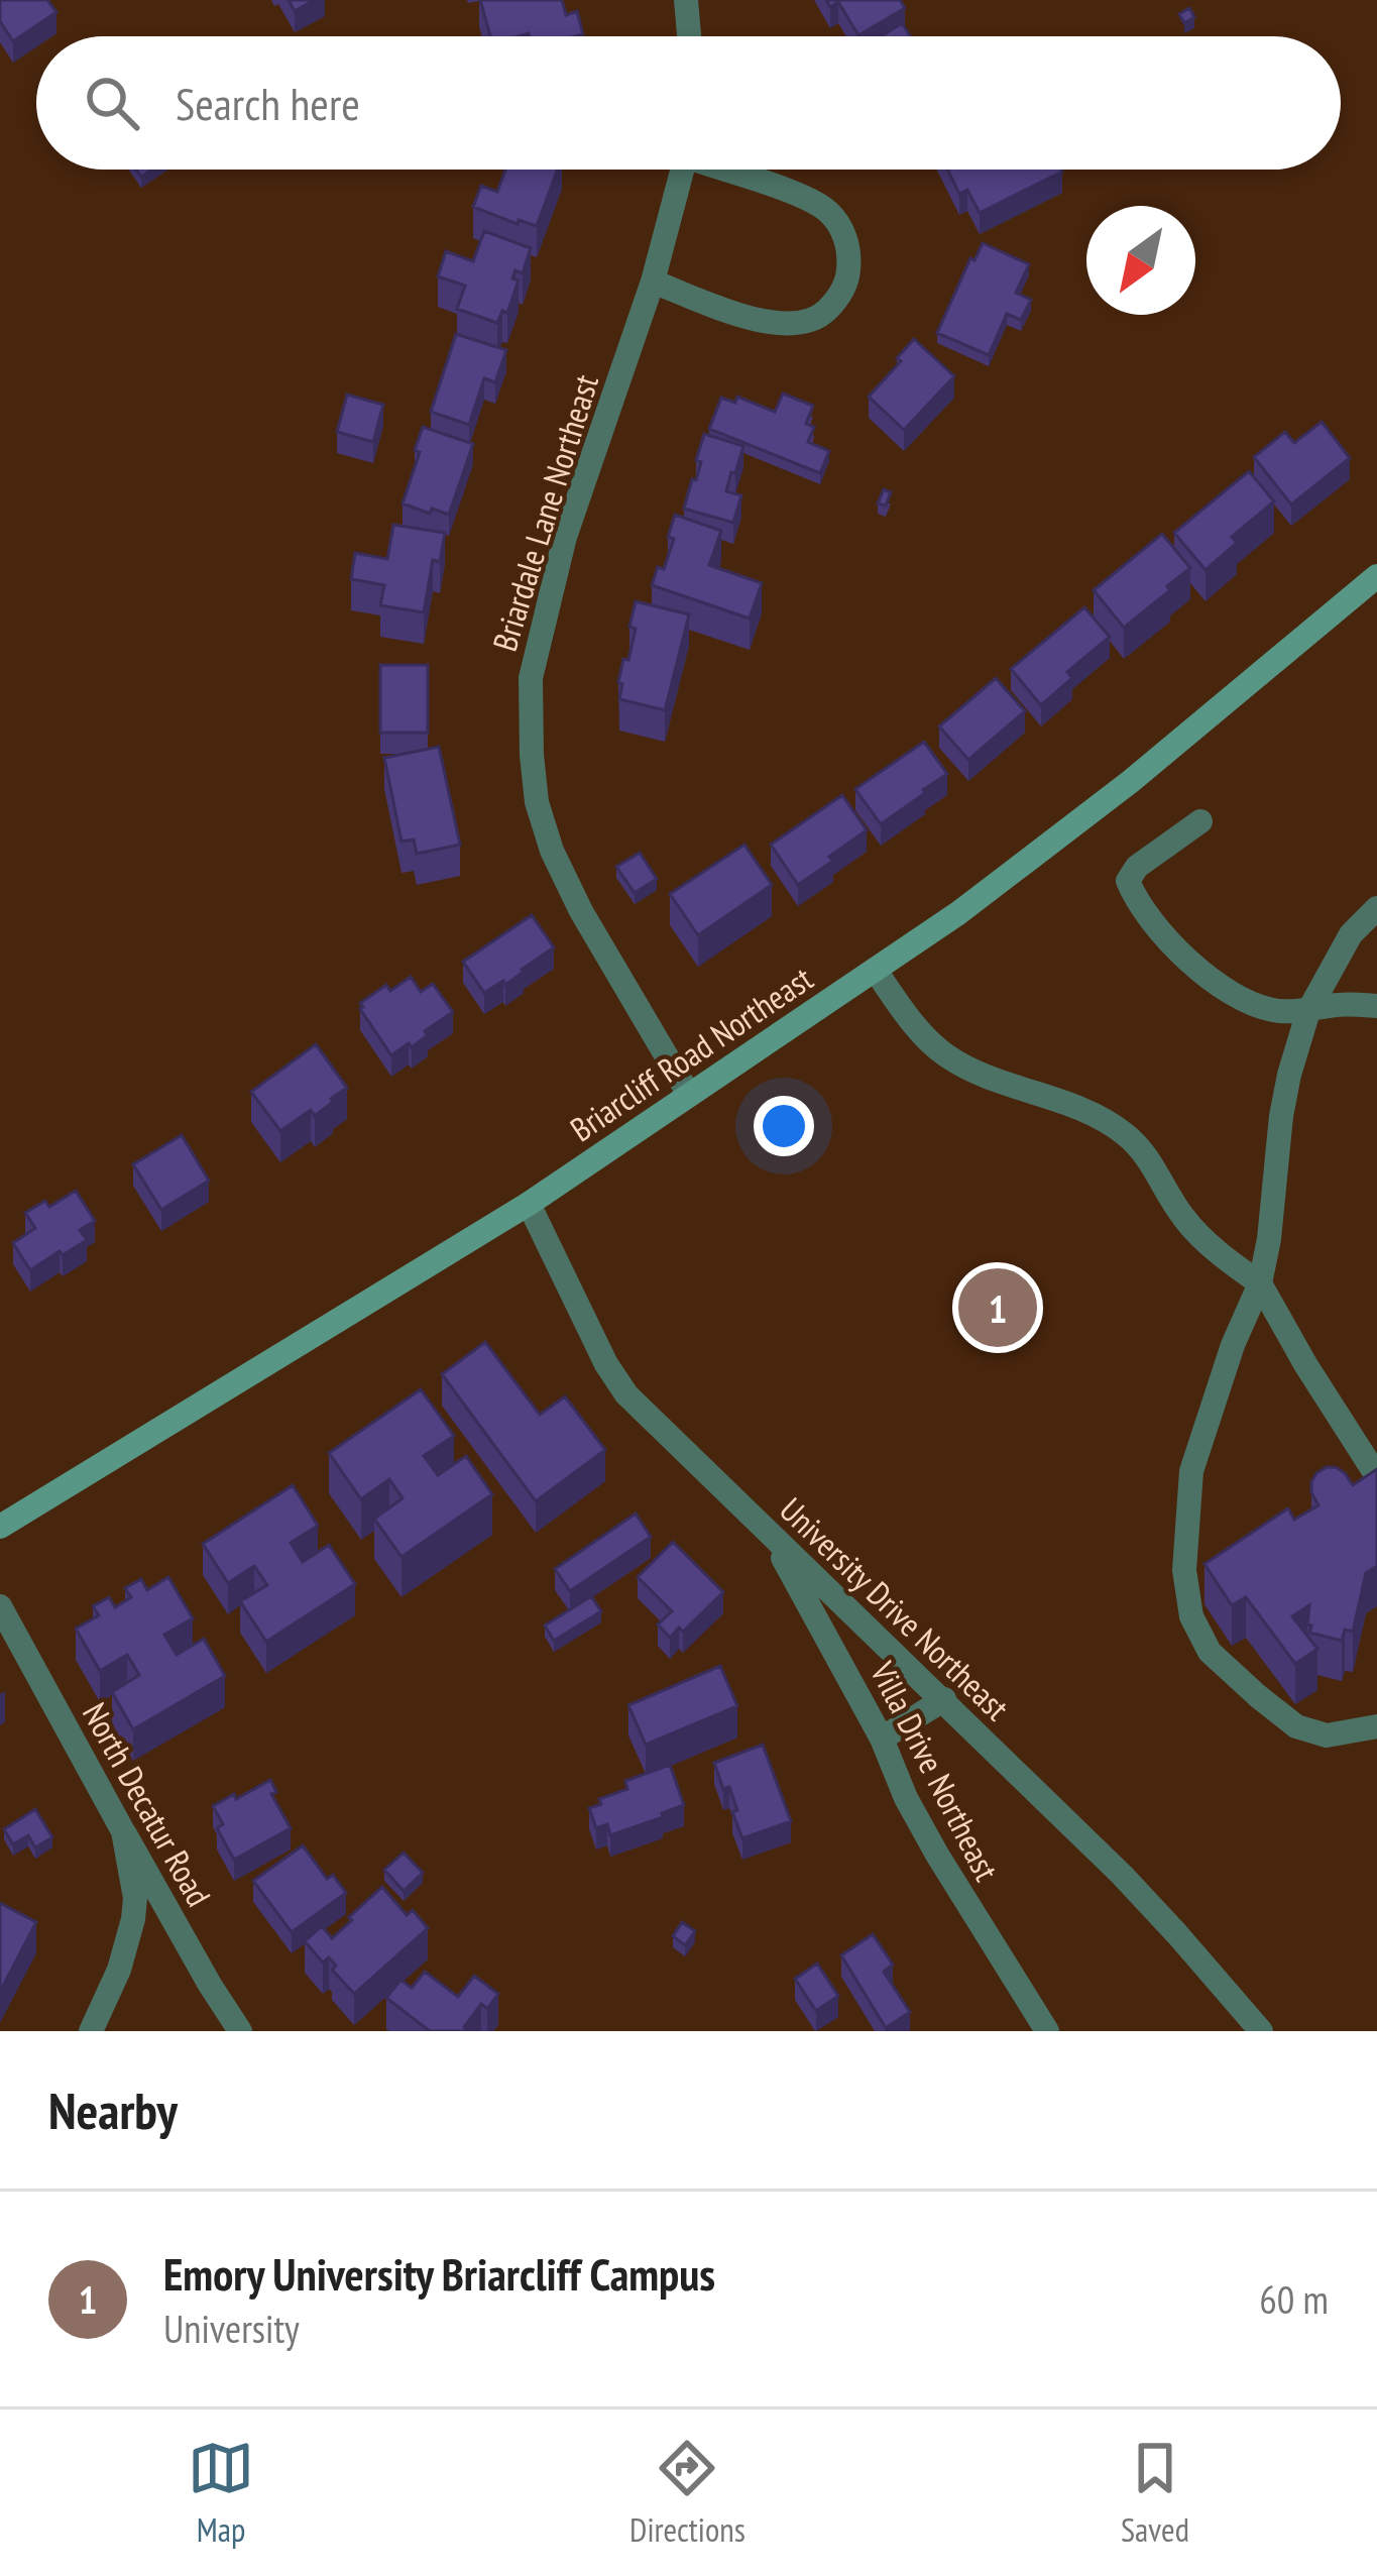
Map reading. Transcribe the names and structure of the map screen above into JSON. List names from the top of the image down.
{
  "streets": {
    "main road": ["Briarcliff Road Northeast"],
    "street": [
      "Briardale Lane Northeast",
      "University Drive Northeast",
      "Villa Drive Northeast",
      "North Decatur Road"
    ]
  },
  "crossings": [
    ["Briardale Lane Northeast", "Briarcliff Road Northeast"],
    ["Briarcliff Road Northeast", "University Drive Northeast"],
    ["University Drive Northeast", "Villa Drive Northeast"]
  ],
  "north": "bottom left",
  "page": {
    "search": "Search here",
    "pins": "1",
    "heading": "Nearby",
    "list": [
      {
        "mark": "1",
        "name": "Emory University Briarcliff Campus",
        "note": "University",
        "value": "60 m"
      }
    ],
    "nav": ["Map", "Directions", "Saved"]
  }
}
